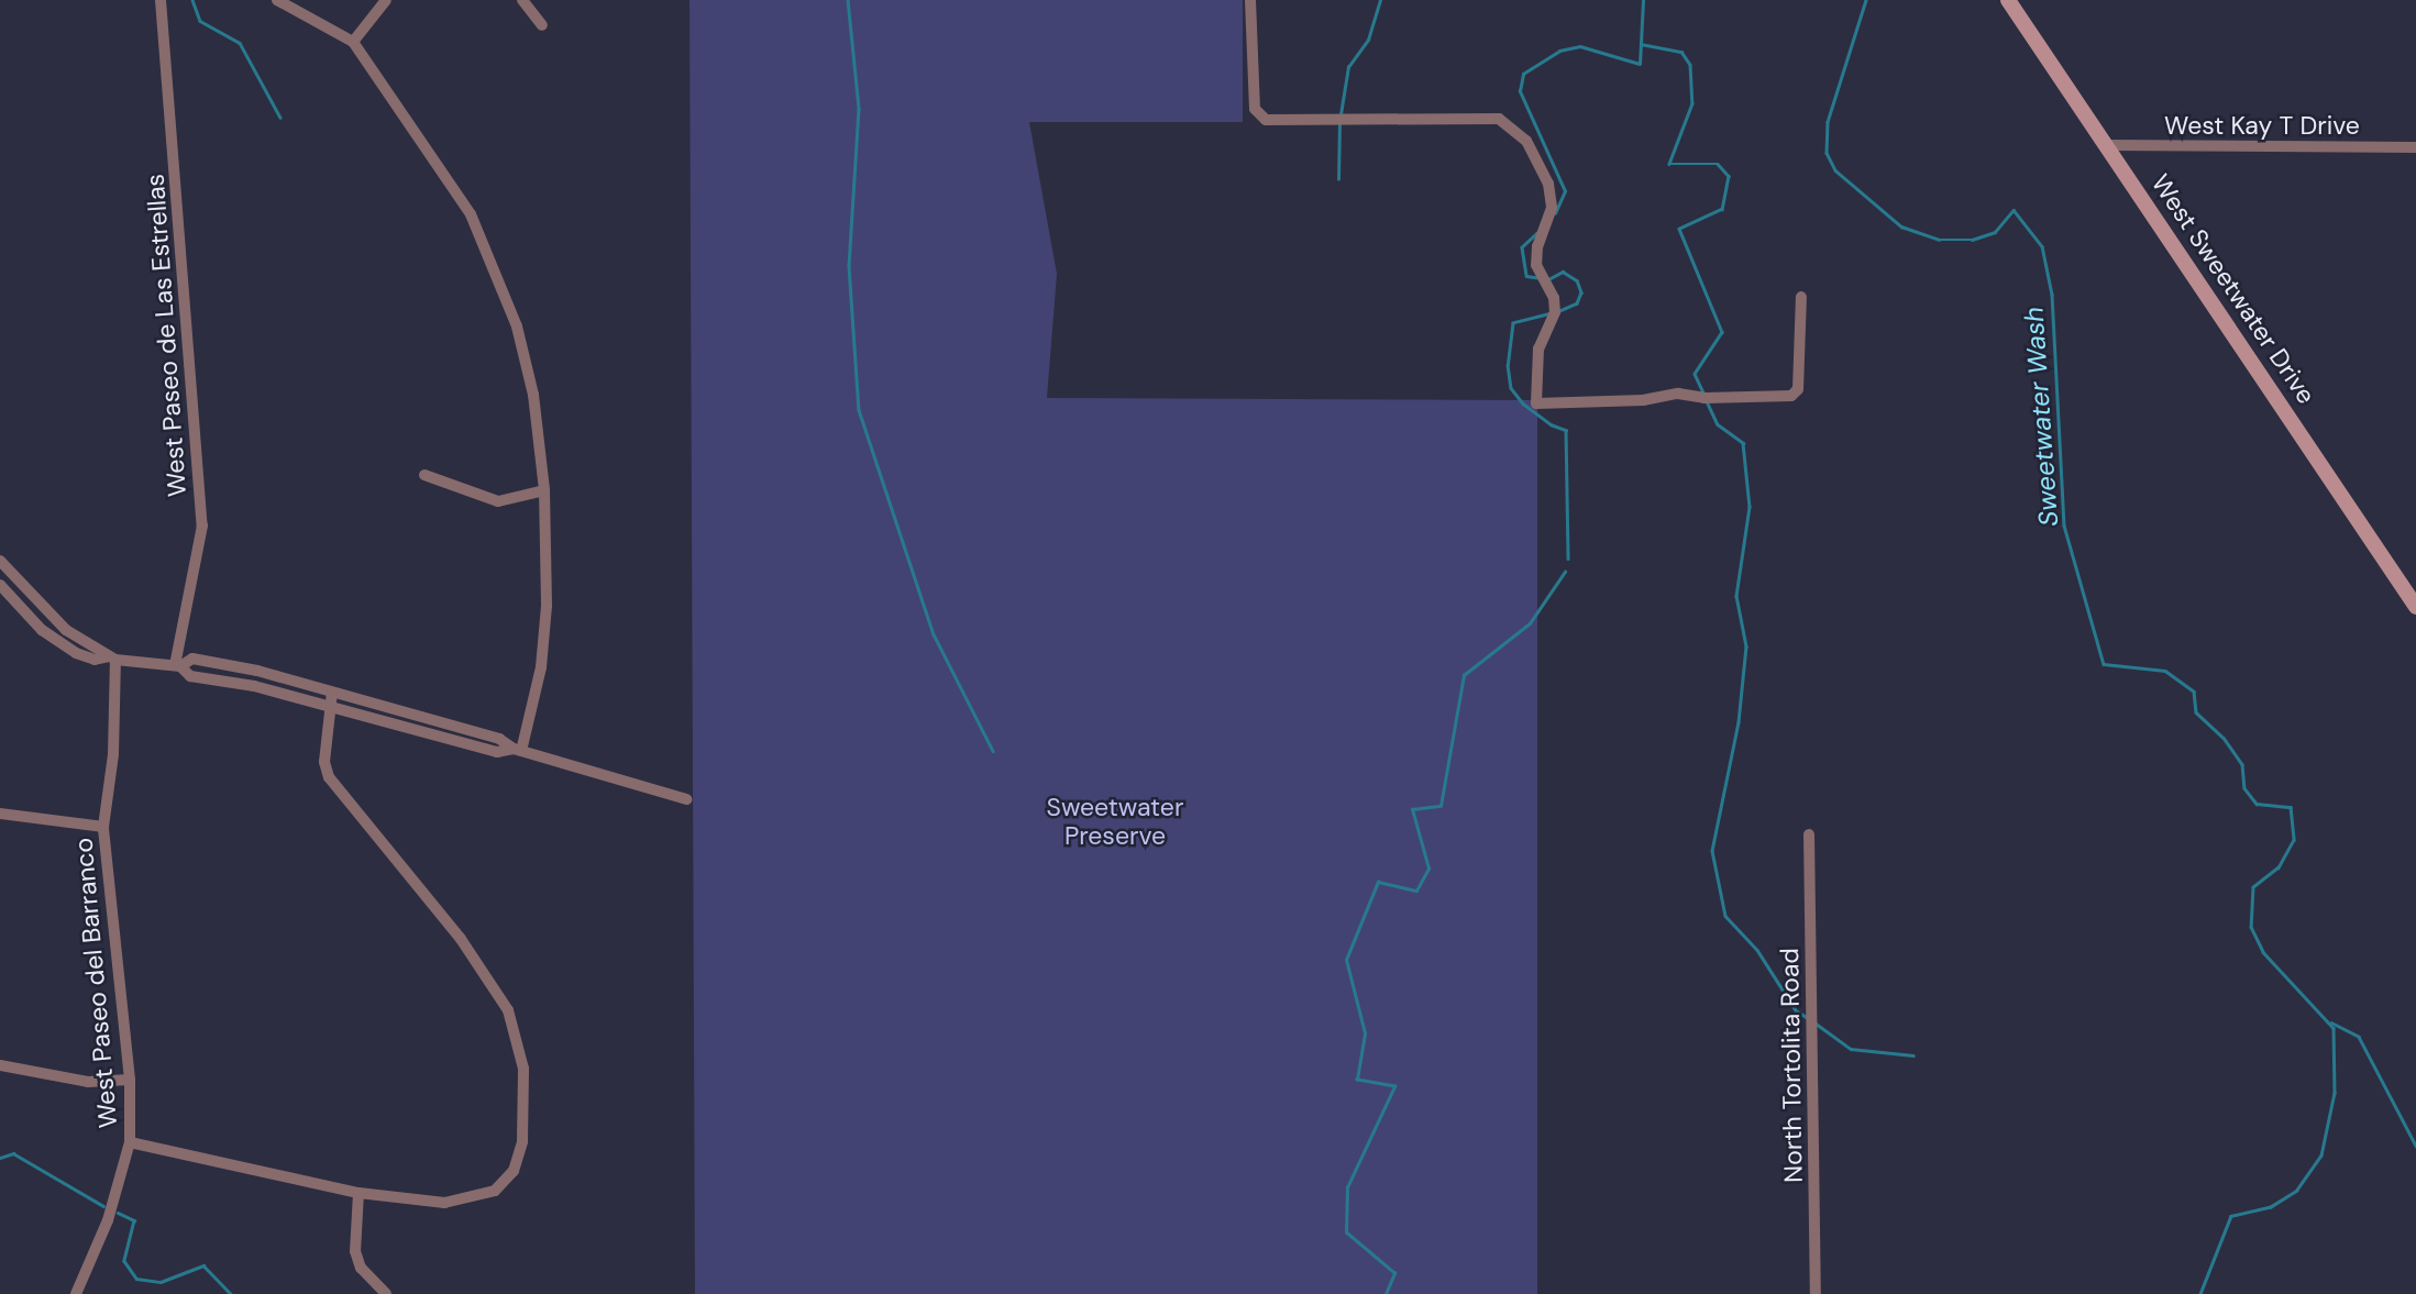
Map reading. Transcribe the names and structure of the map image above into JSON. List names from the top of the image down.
{
  "streets": {
    "street": [
      "West Kay T Drive",
      "West Sweetwater Drive",
      "West Paseo de Las Estrellas",
      "West Paseo del Barranco",
      "North Tortolita Road"
    ]
  },
  "crossings": [
    ["West Kay T Drive", "West Sweetwater Drive"]
  ],
  "water": ["Sweetwater Wash"],
  "parks": ["Sweetwater Preserve"]
}
